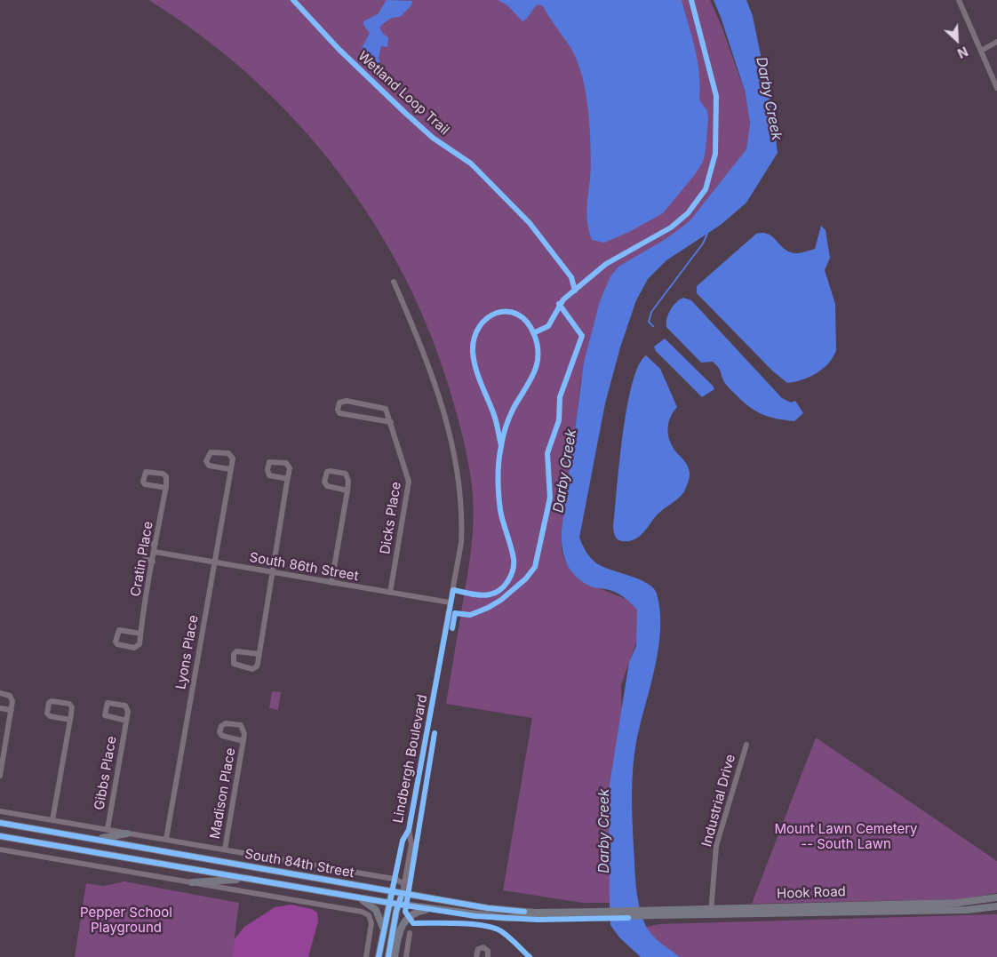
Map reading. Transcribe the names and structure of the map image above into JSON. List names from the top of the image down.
{
  "streets": {
    "main road": ["Lindbergh Boulevard", "South 84th Street", "Hook Road"],
    "street": [
      "Dicks Place",
      "Cratin Place",
      "South 86th Street",
      "Lyons Place",
      "Gibbs Place",
      "Madison Place",
      "Industrial Drive"
    ],
    "cycle path": ["Wetland Loop Trail"]
  },
  "crossings": [
    ["Dicks Place", "South 86th Street"],
    ["Cratin Place", "South 86th Street"],
    ["South 86th Street", "Lyons Place"],
    ["South 86th Street", "Lindbergh Boulevard"],
    ["Lyons Place", "South 84th Street"],
    ["Lindbergh Boulevard", "South 84th Street"],
    ["Gibbs Place", "South 84th Street"],
    ["Madison Place", "South 84th Street"],
    ["Industrial Drive", "Hook Road"],
    ["South 84th Street", "Hook Road"]
  ],
  "water": ["Darby Creek"],
  "parks": ["Mount Lawn Cemetery -- South Lawn", "Pepper School Playground"],
  "north": "bottom right"
}
